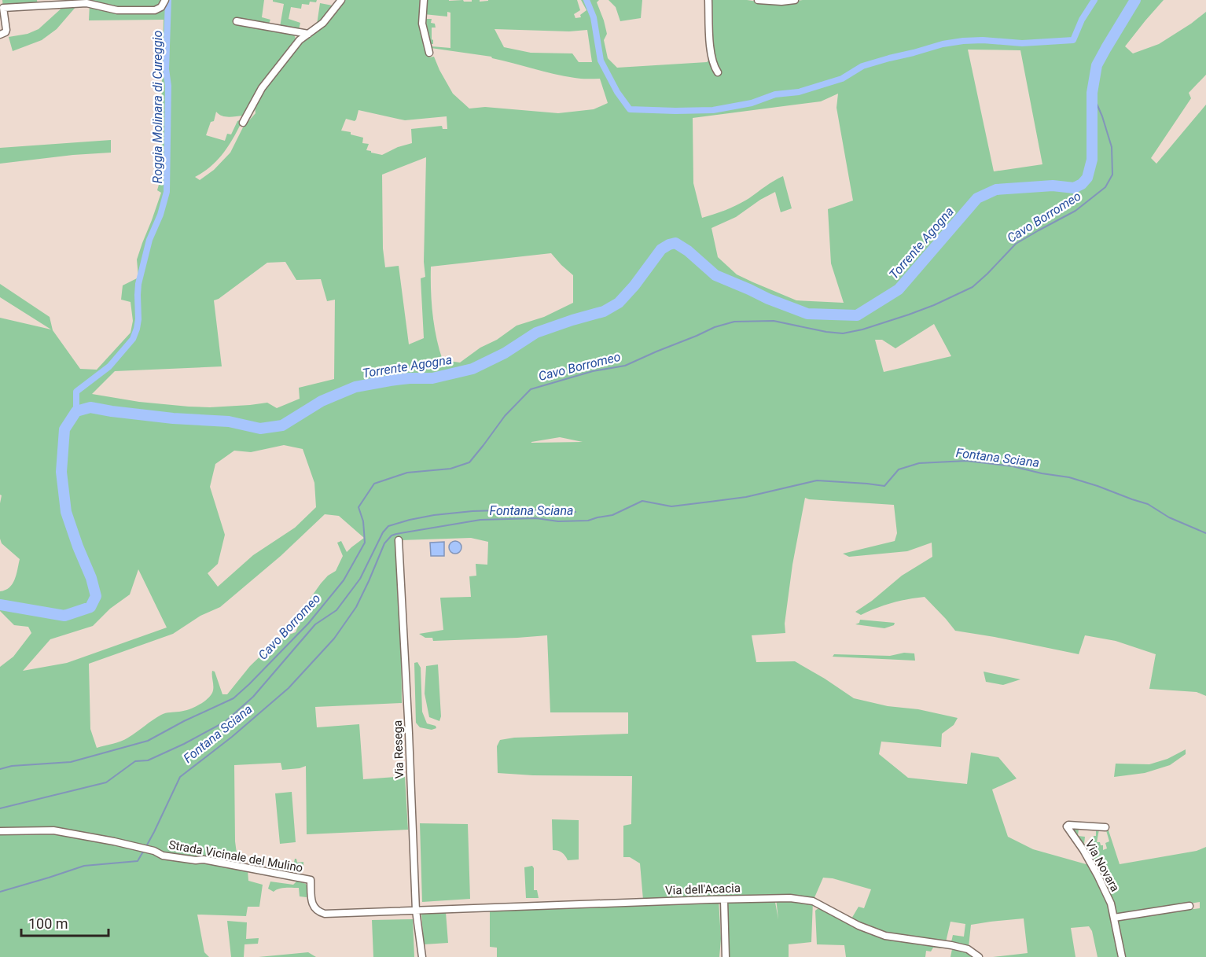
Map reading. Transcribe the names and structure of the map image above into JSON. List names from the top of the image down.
{
  "streets": {
    "street": [
      "Via Resega",
      "Strada Vicinale del Mulino",
      "Via Novara",
      "Via dell'Acacia"
    ]
  },
  "crossings": [
    ["Via Resega", "Strada Vicinale del Mulino"],
    ["Via Resega", "Via dell'Acacia"],
    ["Strada Vicinale del Mulino", "Via dell'Acacia"]
  ],
  "water": [
    "Roggia Molinara di Cureggio",
    "Cavo Borromeo",
    "Torrente Agogna",
    "Fontana Sciana"
  ],
  "scale_bar": "100 m"
}
